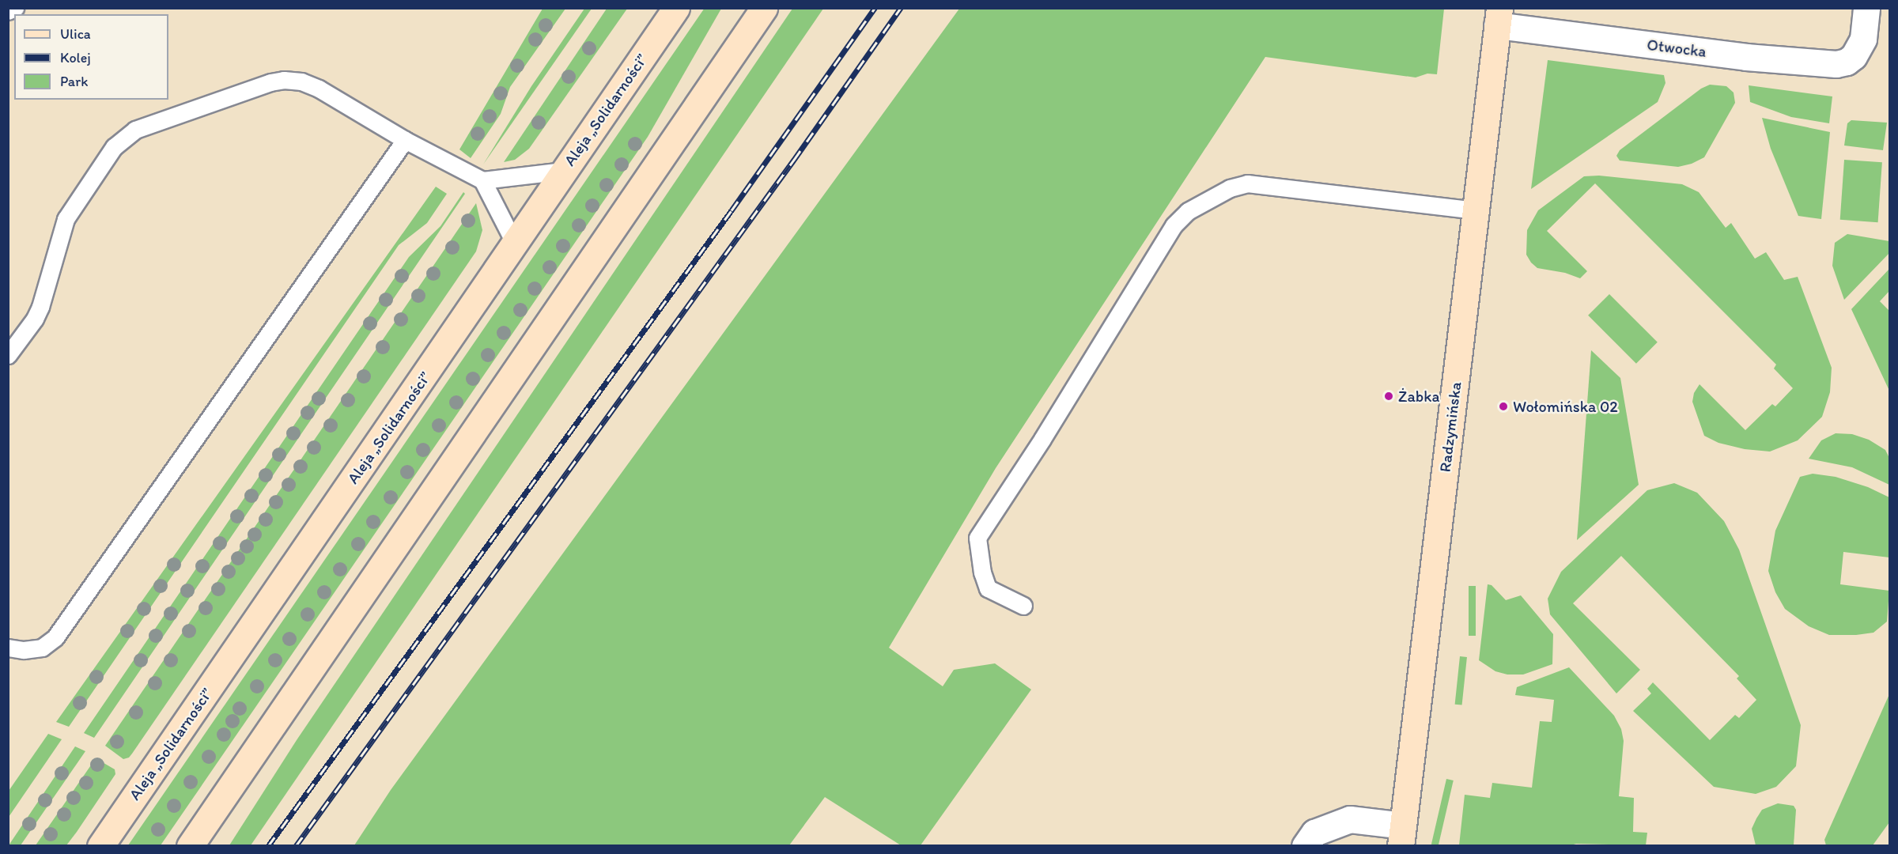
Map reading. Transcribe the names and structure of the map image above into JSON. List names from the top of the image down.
{
  "streets": {
    "main road": ["Aleja „Solidarności”", "Radzymińska"],
    "street": ["Otwocka"]
  },
  "crossings": [
    ["Otwocka", "Radzymińska"]
  ],
  "places": ["Żabka", "Wołomińska 02"],
  "legend": ["Ulica", "Kolej", "Park"]
}
